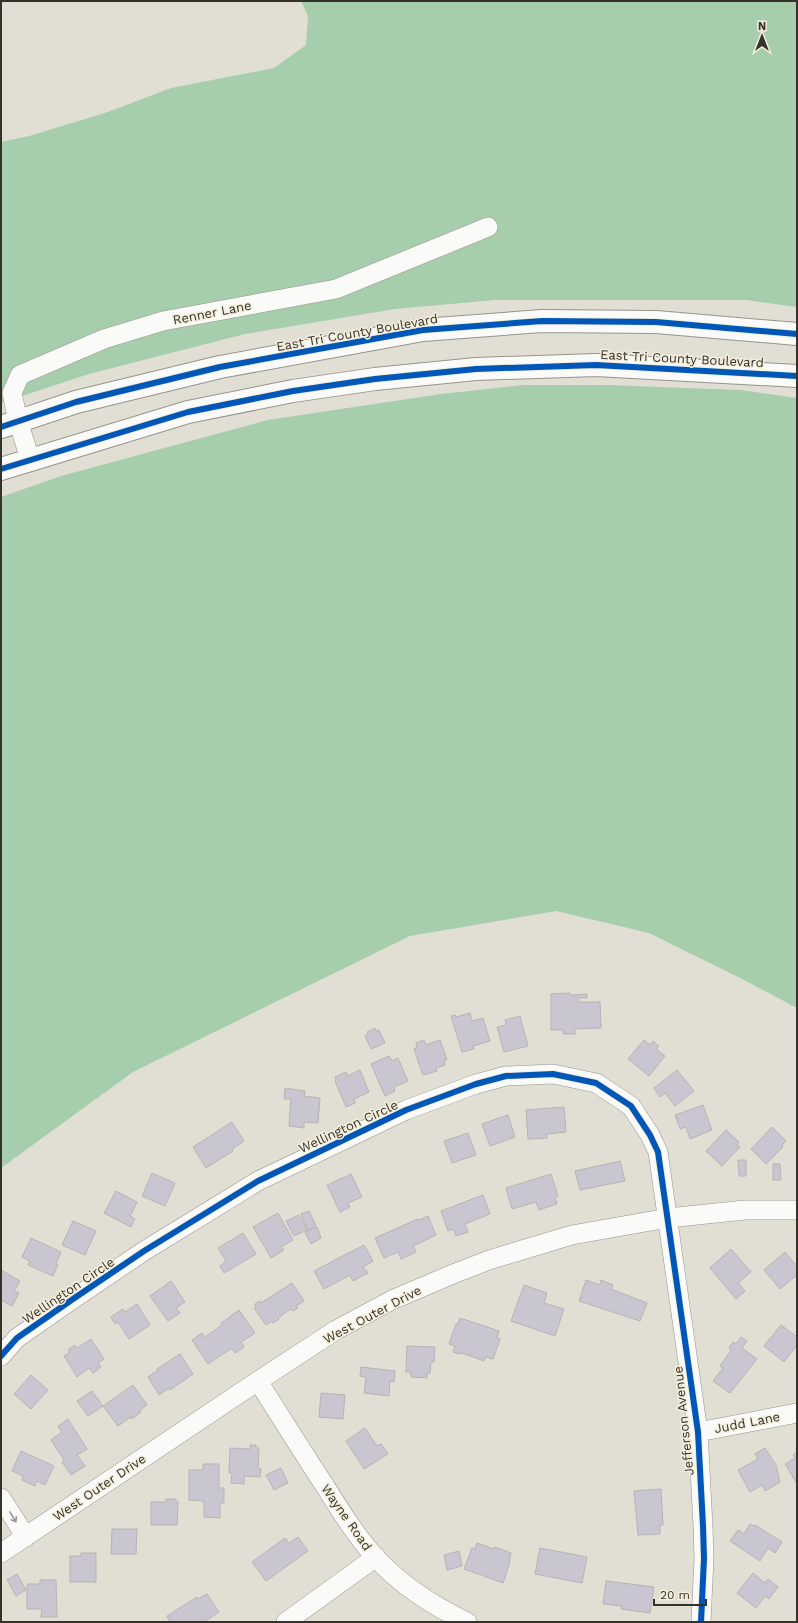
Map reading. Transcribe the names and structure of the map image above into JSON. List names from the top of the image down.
{
  "streets": {
    "highway": ["East Tri County Boulevard"],
    "street": [
      "Renner Lane",
      "Wellington Circle",
      "West Outer Drive",
      "Jefferson Avenue",
      "Judd Lane",
      "Wayne Road"
    ]
  },
  "crossings": [
    ["Renner Lane", "East Tri County Boulevard"],
    ["Wellington Circle", "West Outer Drive"],
    ["Wellington Circle", "Jefferson Avenue"],
    ["West Outer Drive", "Jefferson Avenue"],
    ["West Outer Drive", "Wayne Road"],
    ["Jefferson Avenue", "Judd Lane"]
  ],
  "scale_bar": "20 m",
  "north": "top"
}
